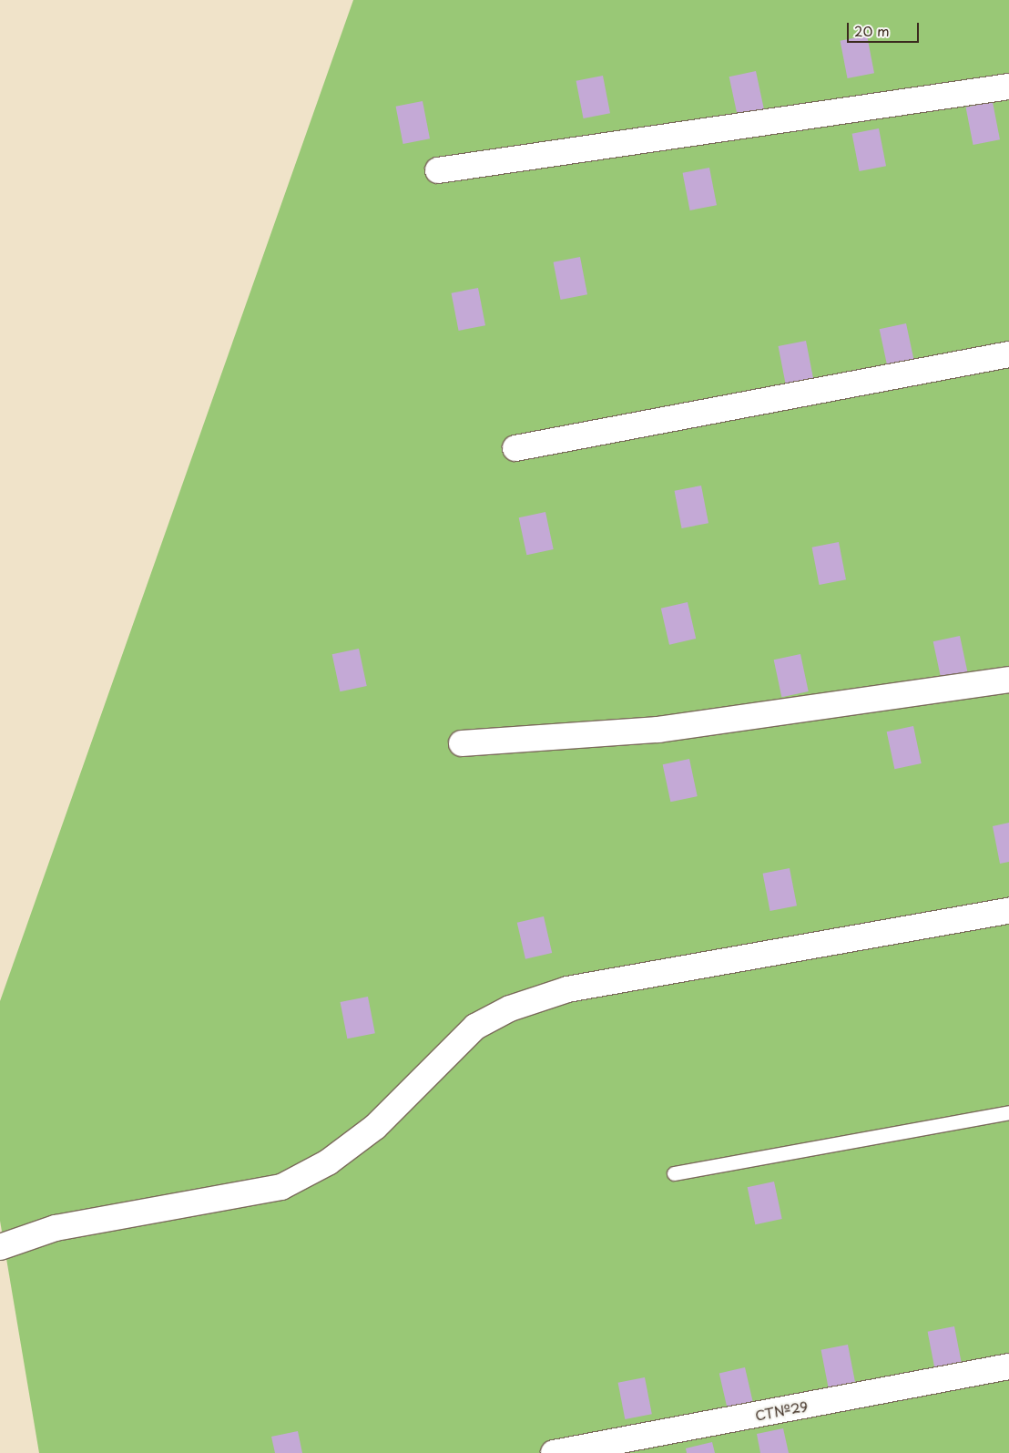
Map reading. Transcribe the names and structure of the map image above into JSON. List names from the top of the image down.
{
  "streets": {
    "street": ["СТ№29"]
  },
  "scale_bar": "20 m"
}
